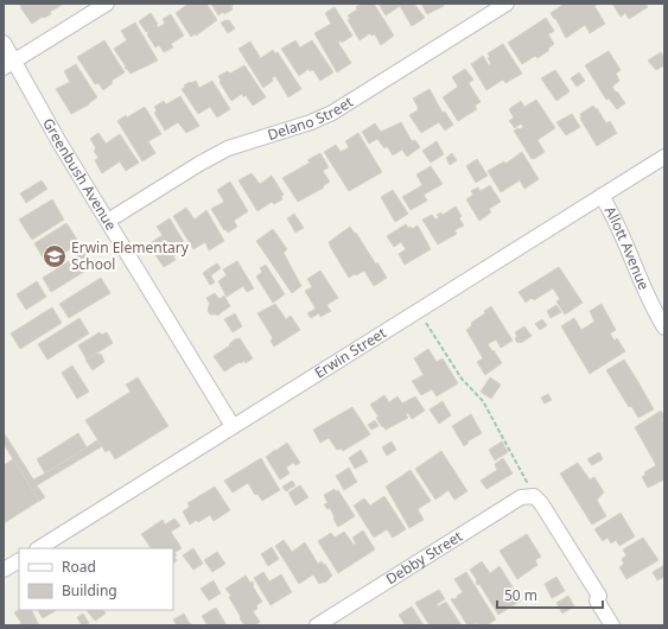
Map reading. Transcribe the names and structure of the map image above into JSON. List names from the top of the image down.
{
  "streets": {
    "street": [
      "Delano Street",
      "Greenbush Avenue",
      "Allott Avenue",
      "Erwin Street",
      "Debby Street"
    ]
  },
  "crossings": [
    ["Delano Street", "Greenbush Avenue"],
    ["Greenbush Avenue", "Erwin Street"],
    ["Allott Avenue", "Erwin Street"]
  ],
  "places": {
    "school or university": ["Erwin Elementary School"]
  },
  "legend": ["Road", "Building"],
  "scale_bar": "50 m"
}
